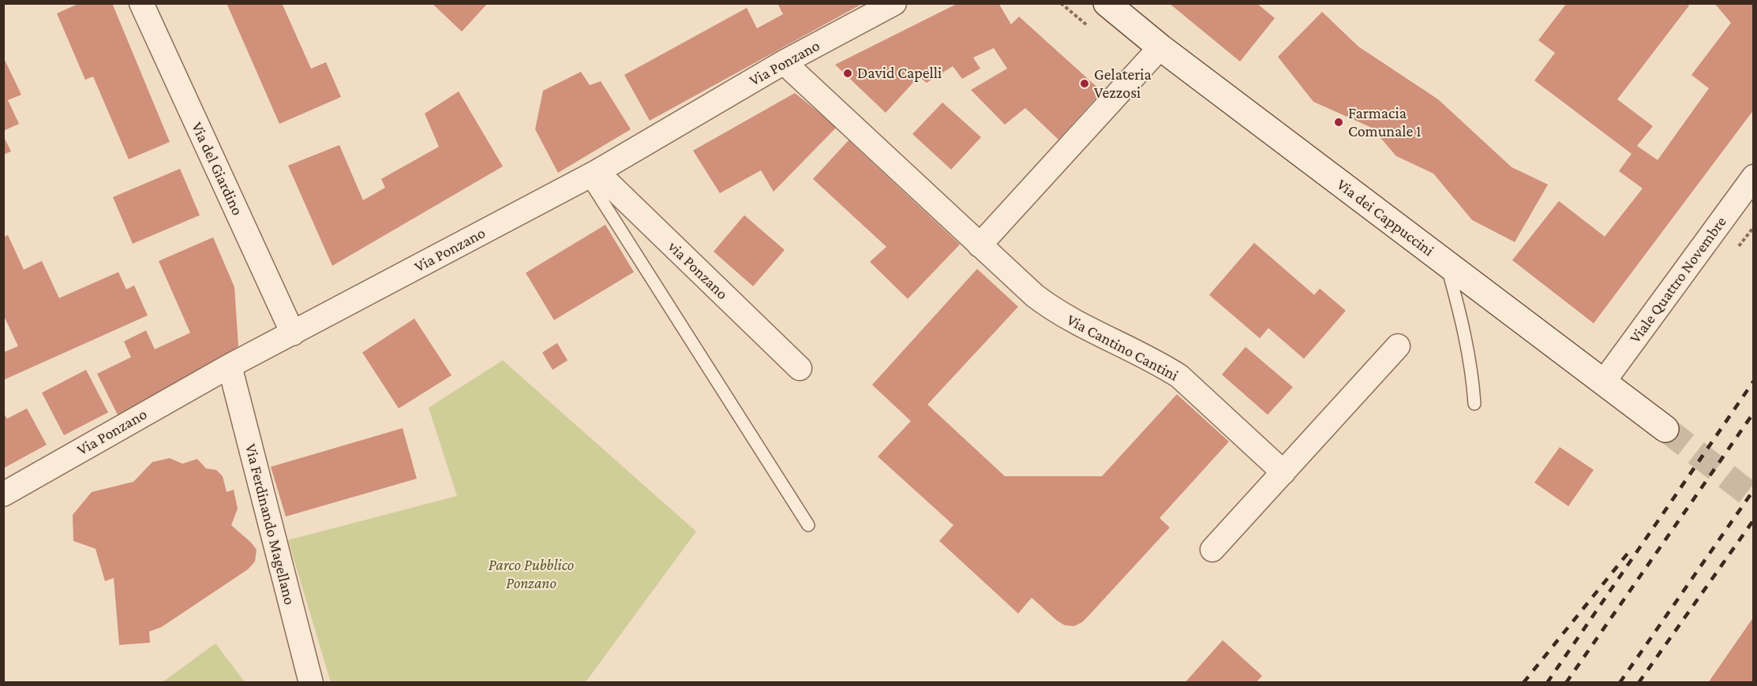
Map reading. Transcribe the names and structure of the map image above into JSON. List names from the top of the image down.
{
  "streets": {
    "main road": ["Via dei Cappuccini"],
    "street": [
      "Via Ponzano",
      "Via del Giardino",
      "via Ponzano",
      "Viale Quattro Novembre",
      "Via Cantino Cantini",
      "Via Ferdinando Magellano"
    ]
  },
  "crossings": [
    ["Via Ponzano", "Via del Giardino"],
    ["Via Ponzano", "via Ponzano"],
    ["Via Ponzano", "Via Cantino Cantini"],
    ["Via Ponzano", "Via Ferdinando Magellano"],
    ["Via dei Cappuccini", "Viale Quattro Novembre"]
  ],
  "parks": ["Parco Pubblico Ponzano"],
  "places": ["David Capelli", "Gelateria Vezzosi", "Farmacia Comunale 1"]
}
